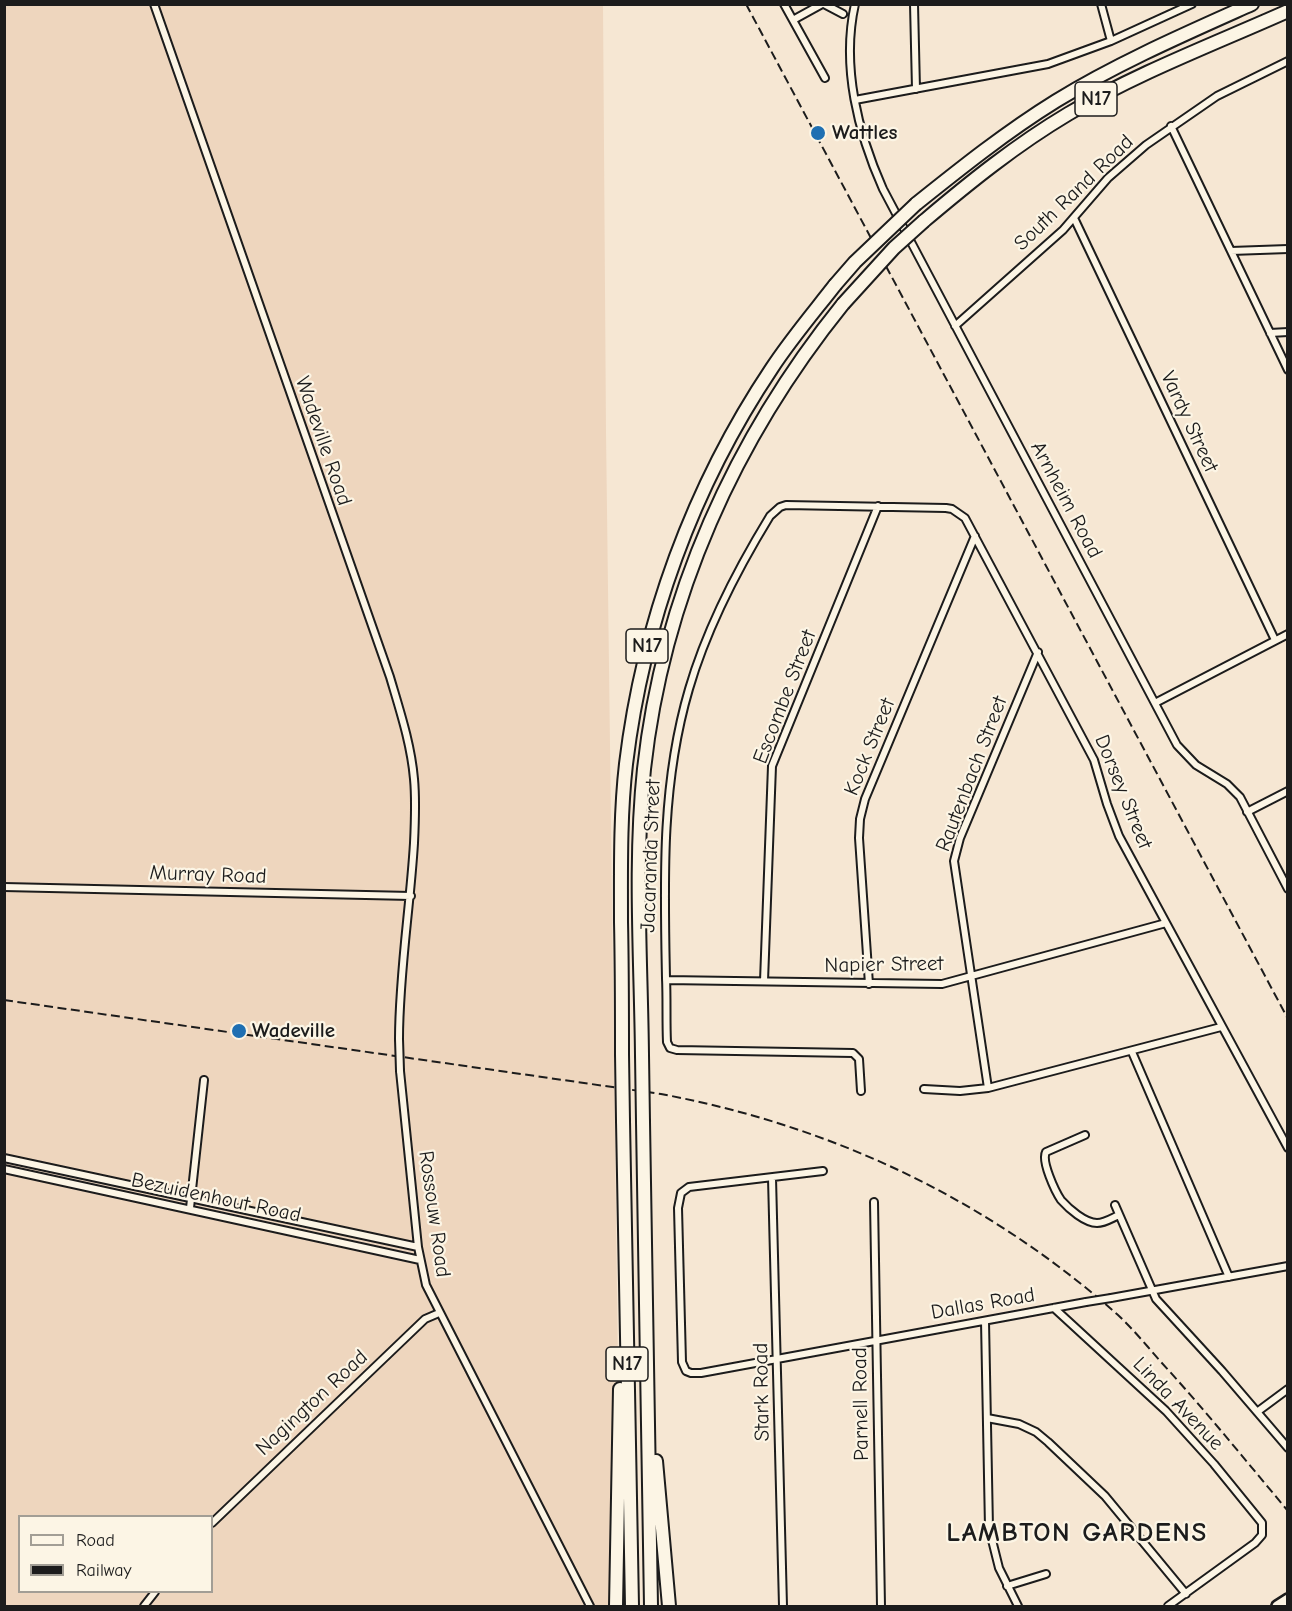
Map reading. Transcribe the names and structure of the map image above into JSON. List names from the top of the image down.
{
  "streets": {
    "highway": ["N17"],
    "street": [
      "South Rand Road",
      "Vardy Street",
      "Wadeville Road",
      "Arnheim Road",
      "Escombe Street",
      "Kock Street",
      "Rautenbach Street",
      "Dorsey Street",
      "Jacaranda Street",
      "Murray Road",
      "Napier Street",
      "Bezuidenhout Road",
      "Rossouw Road",
      "Dallas Road",
      "Stark Road",
      "Nagington Road",
      "Parnell Road",
      "Linda Avenue"
    ]
  },
  "crossings": [
    ["South Rand Road", "Vardy Street"],
    ["South Rand Road", "Arnheim Road"],
    ["Wadeville Road", "Murray Road"],
    ["Wadeville Road", "Rossouw Road"],
    ["Escombe Street", "Dorsey Street"],
    ["Escombe Street", "Jacaranda Street"],
    ["Escombe Street", "Napier Street"],
    ["Kock Street", "Dorsey Street"],
    ["Kock Street", "Napier Street"],
    ["Rautenbach Street", "Dorsey Street"],
    ["Rautenbach Street", "Napier Street"],
    ["Dorsey Street", "Jacaranda Street"],
    ["Dorsey Street", "Napier Street"],
    ["Jacaranda Street", "Napier Street"],
    ["Murray Road", "Rossouw Road"],
    ["Bezuidenhout Road", "Rossouw Road"],
    ["Rossouw Road", "Nagington Road"],
    ["Dallas Road", "Stark Road"],
    ["Dallas Road", "Parnell Road"],
    ["Dallas Road", "Linda Avenue"]
  ],
  "districts": ["LAMBTON GARDENS"],
  "places": ["Wattles", "Wadeville"],
  "legend": ["Road", "Railway"]
}
